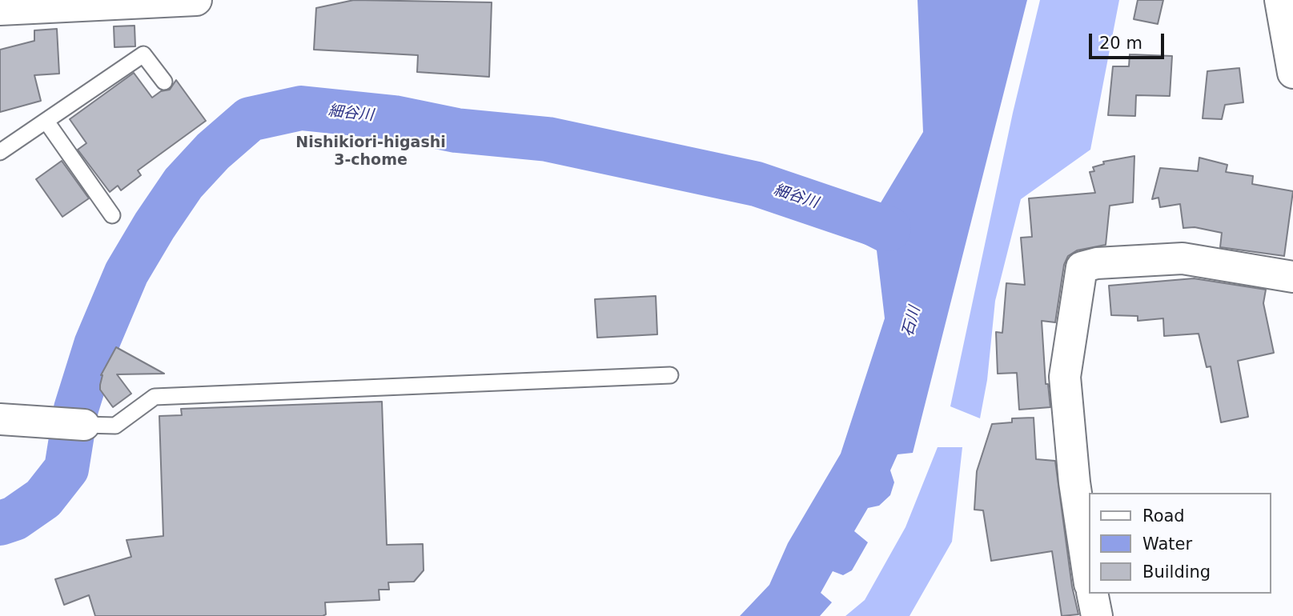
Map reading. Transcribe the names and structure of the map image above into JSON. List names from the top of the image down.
{
  "districts": ["Nishikiori-higashi 3-chome"],
  "water": ["細谷川", "石川"],
  "legend": ["Road", "Water", "Building"],
  "scale_bar": "20 m"
}
